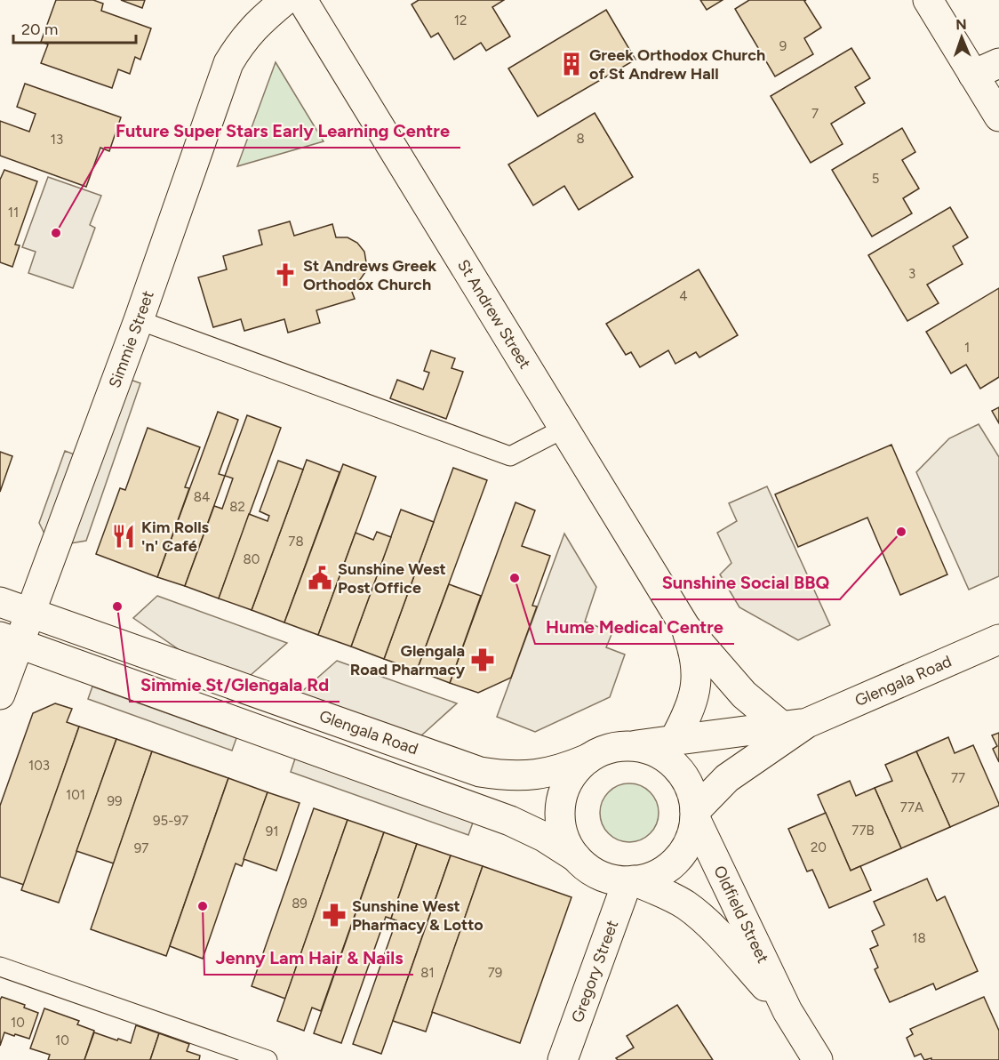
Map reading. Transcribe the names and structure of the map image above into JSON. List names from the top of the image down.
{
  "streets": {
    "street": [
      "St Andrew Street",
      "Simmie Street",
      "Glengala Road",
      "Oldfield Street",
      "Gregory Street"
    ]
  },
  "crossings": [
    ["St Andrew Street", "Glengala Road"],
    ["Simmie Street", "Glengala Road"],
    ["Glengala Road", "Oldfield Street"],
    ["Glengala Road", "Gregory Street"],
    ["Oldfield Street", "Gregory Street"]
  ],
  "places": {
    "building": ["Greek Orthodox Church of St Andrew Hall"],
    "other": [
      "Future Super Stars Early Learning Centre",
      "Sunshine Social BBQ",
      "Hume Medical Centre",
      "Simmie St/Glengala Rd",
      "Jenny Lam Hair & Nails"
    ],
    "church": ["St Andrews Greek Orthodox Church"],
    "restaurant": ["Kim Rolls 'n' Café"],
    "public building": ["Sunshine West Post Office"],
    "pharmacy": ["Glengala Road Pharmacy", "Sunshine West Pharmacy & Lotto"]
  },
  "house_numbers": [
    "12",
    "9",
    "7",
    "8",
    "13",
    "5",
    "11",
    "3",
    "4",
    "1",
    "84",
    "82",
    "78",
    "80",
    "103",
    "77",
    "101",
    "99",
    "77A",
    "95-97",
    "77B",
    "91",
    "20",
    "97",
    "89",
    "18",
    "81",
    "79",
    "10",
    "10"
  ],
  "scale_bar": "20 m",
  "north": "top"
}
